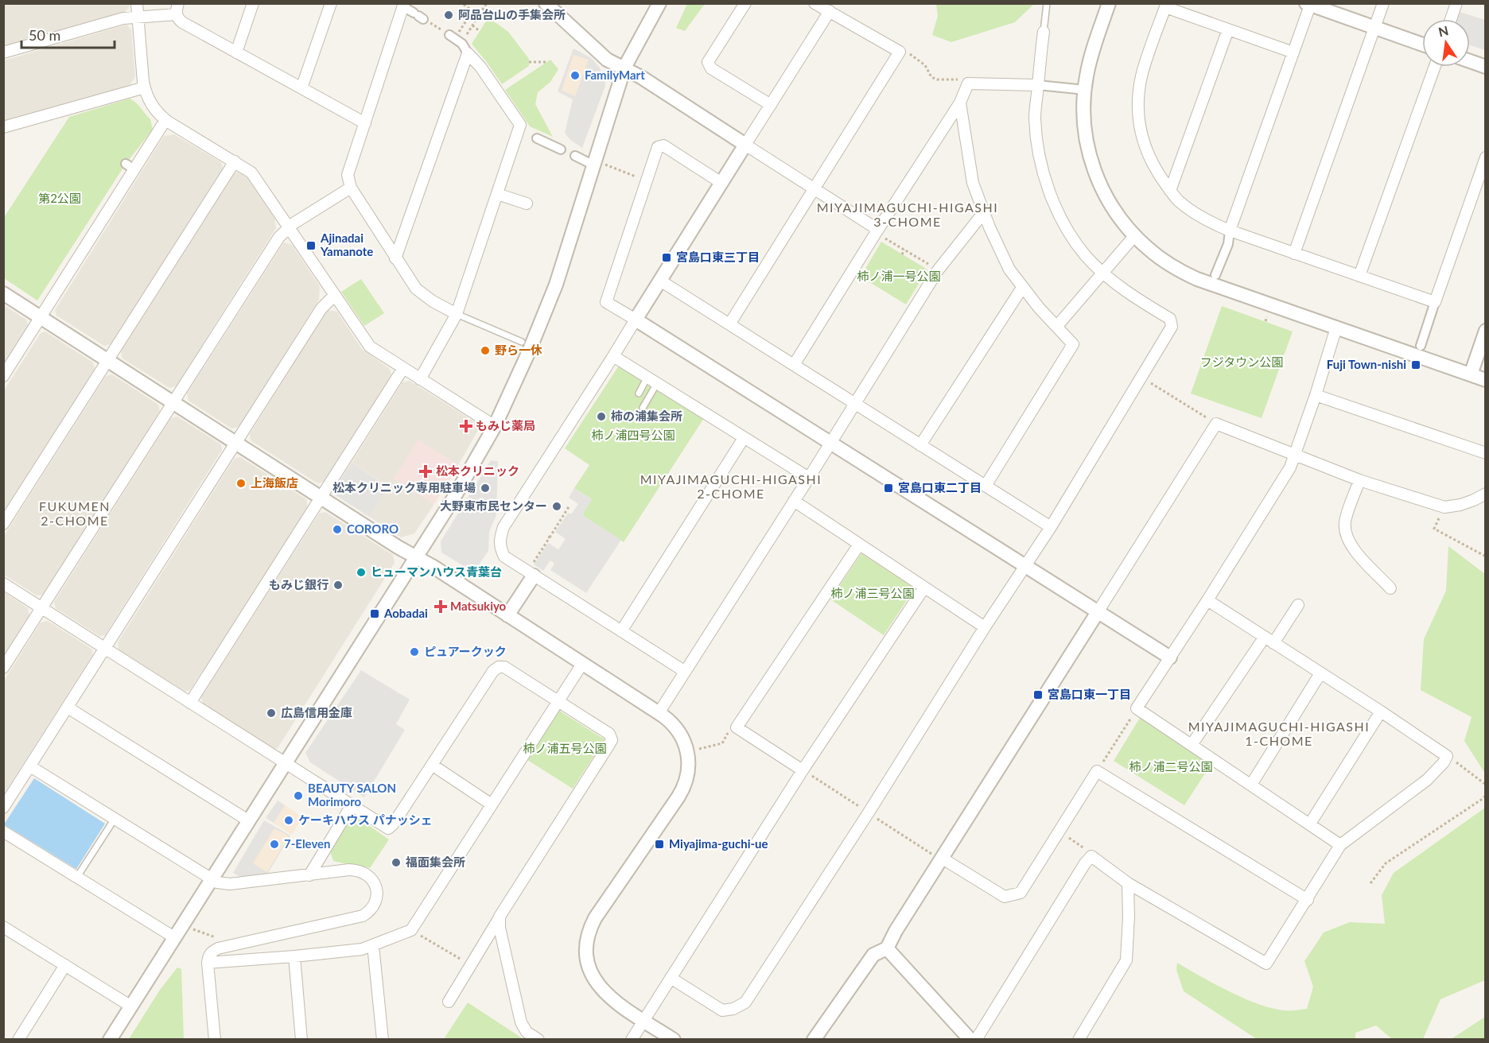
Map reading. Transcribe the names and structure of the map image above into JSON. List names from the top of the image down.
{
  "districts": [
    "MIYAJIMAGUCHI-HIGASHI 3-CHOME",
    "MIYAJIMAGUCHI-HIGASHI 2-CHOME",
    "FUKUMEN 2-CHOME",
    "MIYAJIMAGUCHI-HIGASHI 1-CHOME"
  ],
  "parks": [
    "第2公園",
    "柿ノ浦一号公園",
    "フジタウン公園",
    "柿ノ浦四号公園",
    "柿ノ浦三号公園",
    "柿ノ浦五号公園",
    "柿ノ浦二号公園"
  ],
  "places": {
    "other": [
      "阿品台山の手集会所",
      "FamilyMart",
      "野ら一休",
      "柿の浦集会所",
      "上海飯店",
      "松本クリニック専用駐車場",
      "大野東市民センター",
      "CORORO",
      "ヒューマンハウス青葉台",
      "もみじ銀行",
      "ピュアークック",
      "広島信用金庫",
      "BEAUTY SALON Morimoro",
      "ケーキハウス パナッシェ",
      "7-Eleven",
      "福面集会所"
    ],
    "transit": [
      "Ajinadai Yamanote",
      "宮島口東三丁目",
      "Fuji Town-nishi",
      "宮島口東二丁目",
      "Aobadai",
      "宮島口東一丁目",
      "Miyajima-guchi-ue"
    ],
    "health": ["もみじ薬局", "松本クリニック", "Matsukiyo"]
  },
  "scale_bar": "50 m",
  "north": "top"
}
